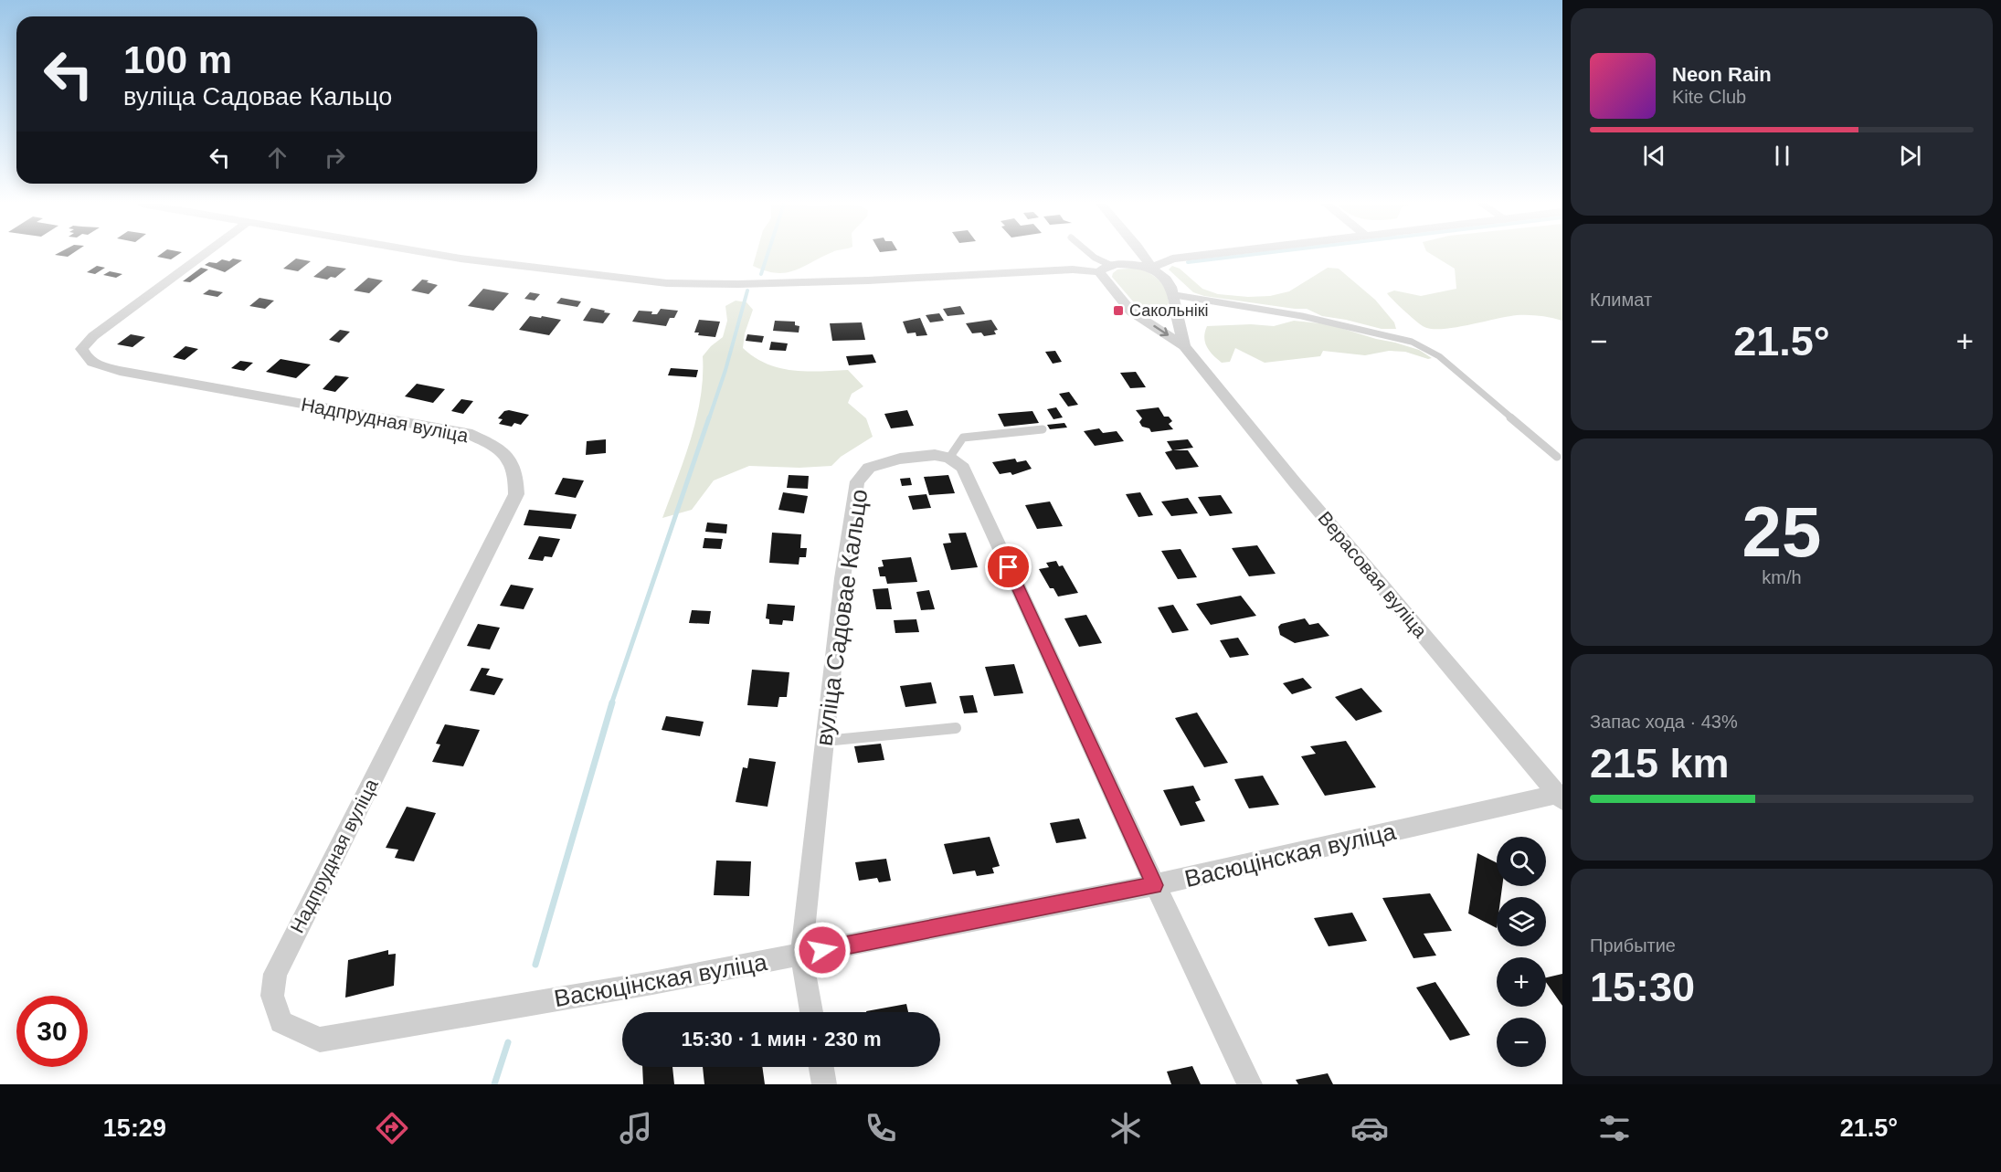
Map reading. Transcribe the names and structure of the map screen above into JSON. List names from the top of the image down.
{
  "streets": {
    "street": [
      "Надпрудная вуліца",
      "Верасовая вуліца",
      "вуліца Садовае Кальцо",
      "Васюцінская вуліца"
    ]
  },
  "crossings": [
    ["Надпрудная вуліца", "Васюцінская вуліца"],
    ["Верасовая вуліца", "Васюцінская вуліца"],
    ["вуліца Садовае Кальцо", "Васюцінская вуліца"]
  ],
  "places": {
    "transit": ["Сакольнікі"]
  },
  "page": {
    "turn": ["100 m", "вуліца Садовае Кальцо"],
    "song": ["Neon Rain", "Kite Club"],
    "tile": [
      "Климат",
      ["25", "km/h"],
      ["Запас хода · 43%", "215 km"],
      ["Прибытие", "15:30"]
    ],
    "heat": ["−", "21.5°", "+"],
    "map_buttons": ["+", "−"],
    "limit": "30",
    "trip": "15:30 · 1 мин · 230 m",
    "tabs": ["15:29", "21.5°"]
  }
}
